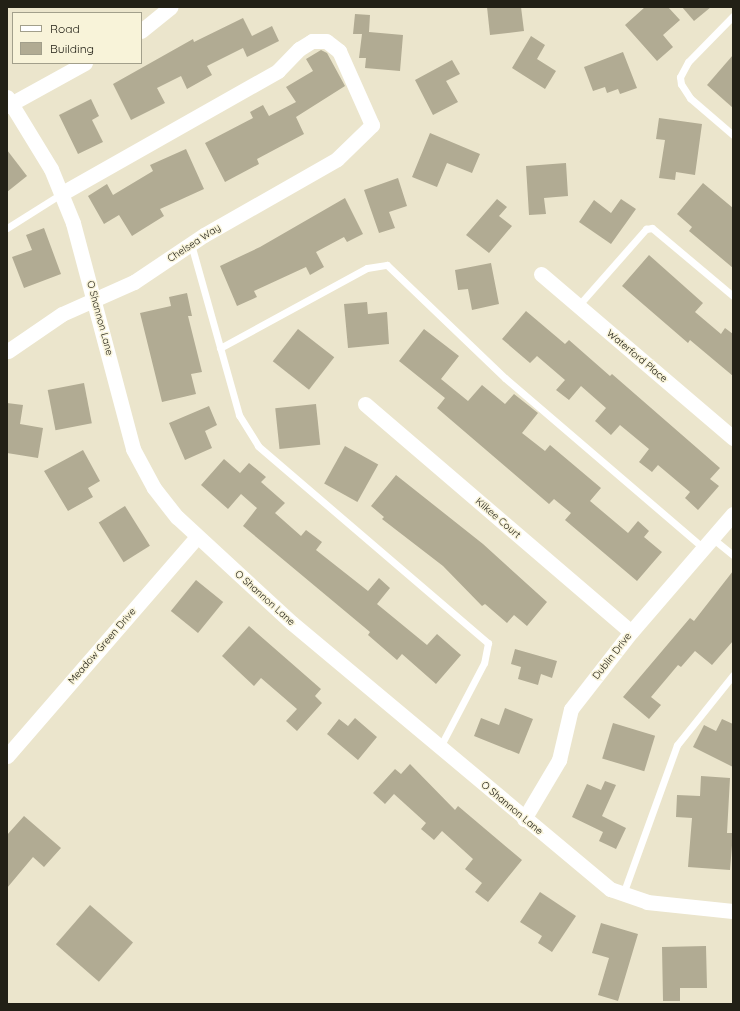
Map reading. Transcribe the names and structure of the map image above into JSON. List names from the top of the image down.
{
  "streets": {
    "street": [
      "Chelsea Way",
      "O Shannon Lane",
      "Waterford Place",
      "Kilkee Court",
      "Meadow Green Drive",
      "Dublin Drive"
    ]
  },
  "crossings": [
    ["Chelsea Way", "O Shannon Lane"],
    ["O Shannon Lane", "Meadow Green Drive"],
    ["O Shannon Lane", "Dublin Drive"],
    ["Kilkee Court", "Dublin Drive"]
  ],
  "legend": ["Road", "Building"]
}
